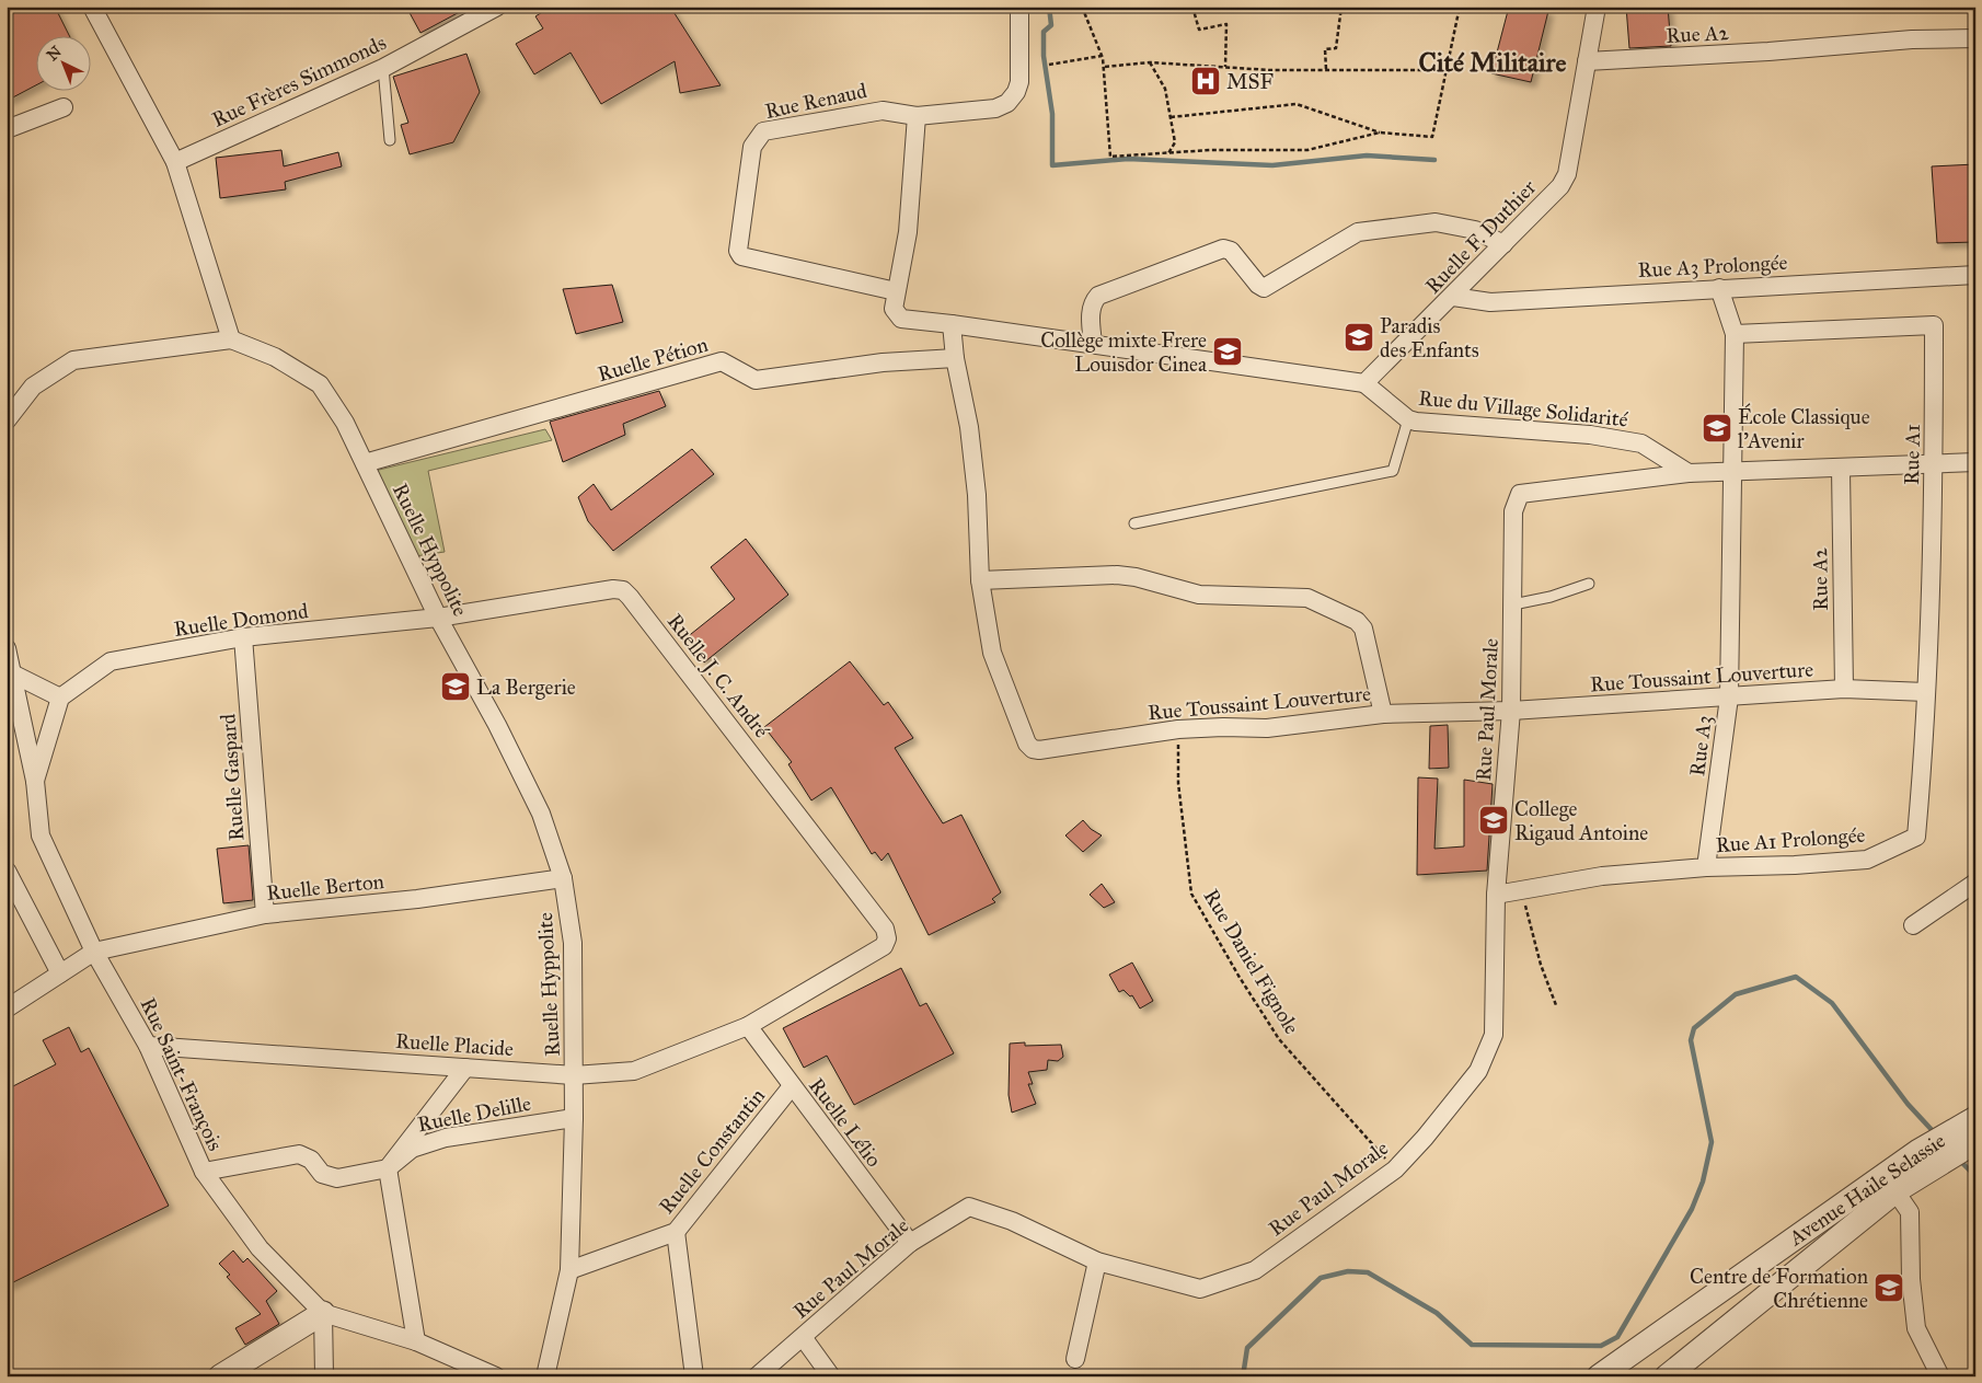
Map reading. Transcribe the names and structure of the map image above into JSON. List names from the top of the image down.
{
  "streets": {
    "street": [
      "Rue A2",
      "Rue Frères Simmonds",
      "Rue Renaud",
      "Ruelle F. Duthier",
      "Rue A3 Prolongée",
      "Ruelle Pétion",
      "Rue du Village Solidarité",
      "Rue A1",
      "Ruelle Hyppolite",
      "Ruelle Domond",
      "Ruelle J. C. André",
      "Rue Toussaint Louverture",
      "Rue Paul Morale",
      "Rue A3",
      "Ruelle Gaspard",
      "Rue A1 Prolongée",
      "Ruelle Berton",
      "Ruelle Placide",
      "Rue Saint-François",
      "Ruelle Delille",
      "Ruelle Lélio",
      "Ruelle Constantin",
      "Avenue Haile Selassie"
    ],
    "path": ["Rue Daniel Fignole"]
  },
  "crossings": [
    ["Rue A2", "Ruelle F. Duthier"],
    ["Rue A2", "Rue Toussaint Louverture"],
    ["Ruelle F. Duthier", "Rue A3 Prolongée"],
    ["Ruelle F. Duthier", "Rue du Village Solidarité"],
    ["Rue A3 Prolongée", "Rue A3"],
    ["Ruelle Pétion", "Ruelle Hyppolite"],
    ["Ruelle Pétion", "Rue Toussaint Louverture"],
    ["Rue du Village Solidarité", "Rue Paul Morale"],
    ["Rue A1", "Rue Toussaint Louverture"],
    ["Rue A1", "Rue A3"],
    ["Rue A1", "Rue A1 Prolongée"],
    ["Ruelle Hyppolite", "Ruelle Domond"],
    ["Ruelle Hyppolite", "Ruelle J. C. André"],
    ["Ruelle Hyppolite", "Ruelle Berton"],
    ["Ruelle Hyppolite", "Ruelle Placide"],
    ["Ruelle Hyppolite", "Ruelle Delille"],
    ["Ruelle Hyppolite", "Ruelle Constantin"],
    ["Ruelle Domond", "Ruelle J. C. André"],
    ["Ruelle Domond", "Ruelle Gaspard"],
    ["Ruelle J. C. André", "Ruelle Placide"],
    ["Rue Toussaint Louverture", "Rue Paul Morale"],
    ["Rue Toussaint Louverture", "Rue A3"],
    ["Rue Toussaint Louverture", "Rue Daniel Fignole"],
    ["Rue Paul Morale", "Rue Daniel Fignole"],
    ["Rue Paul Morale", "Ruelle Lélio"],
    ["Rue A3", "Rue A1 Prolongée"],
    ["Ruelle Gaspard", "Ruelle Berton"],
    ["Ruelle Berton", "Rue Saint-François"],
    ["Ruelle Placide", "Rue Saint-François"],
    ["Ruelle Placide", "Ruelle Lélio"],
    ["Rue Saint-François", "Ruelle Delille"],
    ["Ruelle Lélio", "Ruelle Constantin"]
  ],
  "districts": ["Cité Militaire"],
  "places": {
    "hospital": ["MSF"],
    "school or university": [
      "Paradis des Enfants",
      "Collège mixte Frere Louisdor Cinea",
      "École Classique l'Avenir",
      "La Bergerie",
      "College Rigaud Antoine",
      "Centre de Formation Chrétienne"
    ]
  },
  "north": "top left"
}
